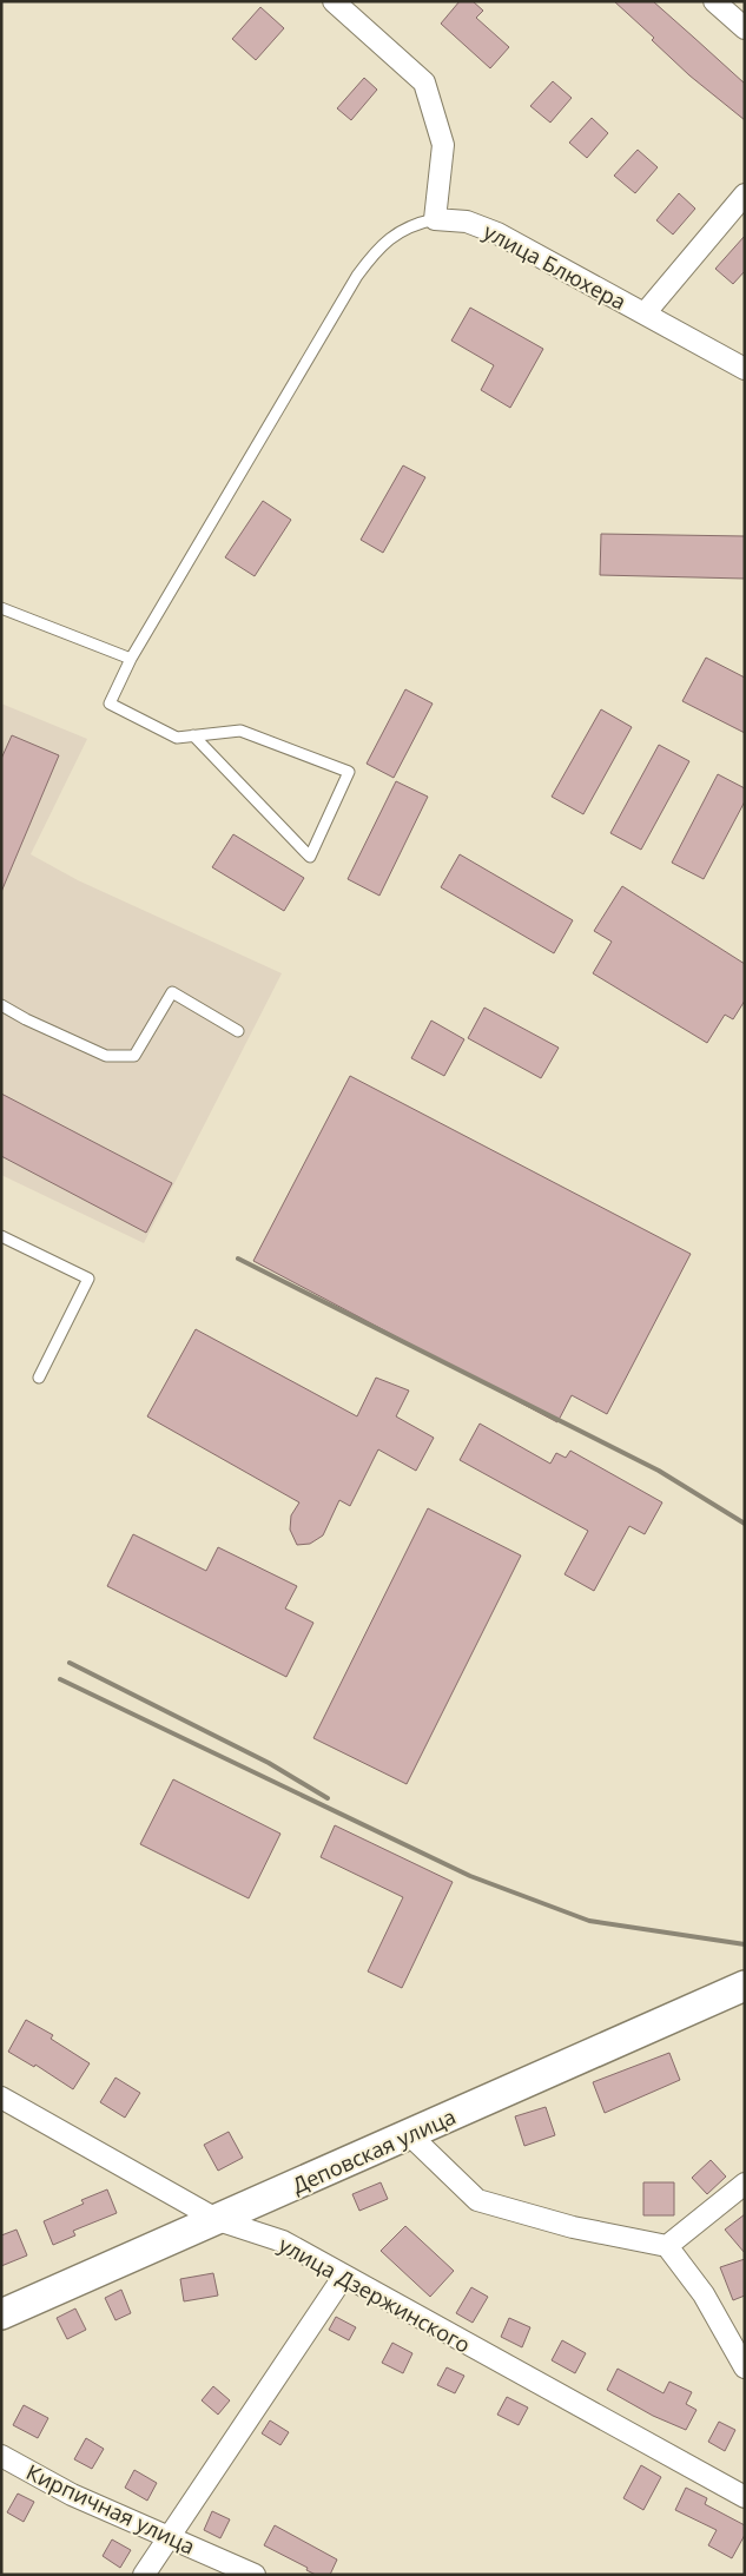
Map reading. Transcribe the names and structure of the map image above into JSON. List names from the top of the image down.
{
  "streets": {
    "street": [
      "улица Блюхера",
      "Деповская улица",
      "улица Дзержинского",
      "Кирпичная улица"
    ]
  },
  "crossings": [
    ["Деповская улица", "улица Дзержинского"]
  ]
}
